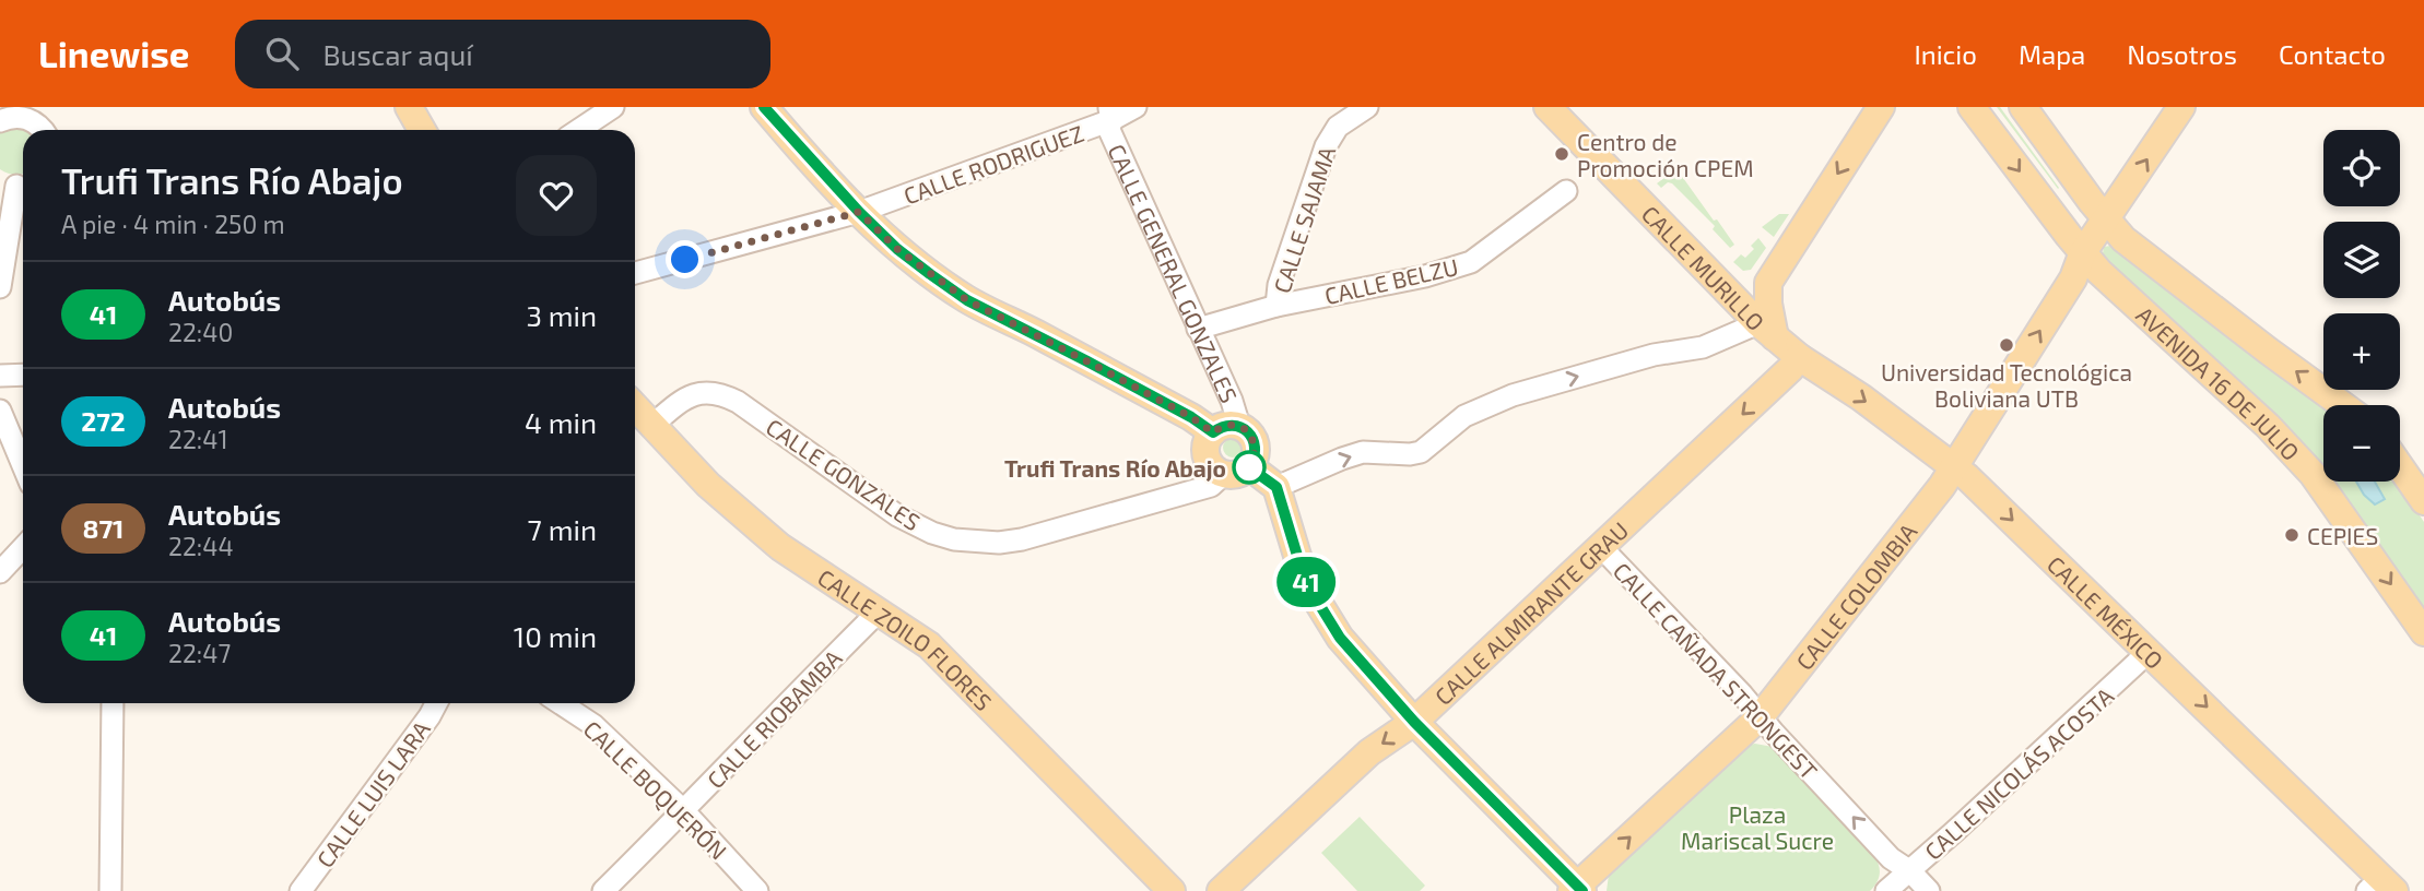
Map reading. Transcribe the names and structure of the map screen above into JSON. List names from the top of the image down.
{
  "streets": {
    "main road": [
      "CALLE MURILLO",
      "AVENIDA 16 DE JULIO",
      "CALLE COLOMBIA",
      "CALLE MÉXICO",
      "CALLE ALMIRANTE GRAU",
      "CALLE ZOILO FLORES"
    ],
    "street": [
      "CALLE RODRIGUEZ",
      "CALLE SAJAMA",
      "CALLE GENERAL GONZALES",
      "CALLE BELZU",
      "CALLE GONZALES",
      "CALLE CAÑADA STRONGEST",
      "CALLE RIOBAMBA",
      "CALLE NICOLÁS ACOSTA",
      "CALLE BOQUERÓN",
      "CALLE LUIS LARA"
    ]
  },
  "crossings": [
    ["CALLE RODRIGUEZ", "CALLE GENERAL GONZALES"],
    ["CALLE SAJAMA", "CALLE BELZU"],
    ["CALLE MURILLO", "CALLE MÉXICO"],
    ["CALLE MURILLO", "CALLE ALMIRANTE GRAU"],
    ["CALLE GENERAL GONZALES", "CALLE BELZU"],
    ["CALLE GENERAL GONZALES", "CALLE GONZALES"],
    ["AVENIDA 16 DE JULIO", "CALLE COLOMBIA"],
    ["CALLE GONZALES", "CALLE ZOILO FLORES"],
    ["CALLE COLOMBIA", "CALLE MÉXICO"],
    ["CALLE COLOMBIA", "CALLE CAÑADA STRONGEST"],
    ["CALLE MÉXICO", "CALLE ALMIRANTE GRAU"],
    ["CALLE MÉXICO", "CALLE NICOLÁS ACOSTA"],
    ["CALLE ALMIRANTE GRAU", "CALLE CAÑADA STRONGEST"],
    ["CALLE ZOILO FLORES", "CALLE RIOBAMBA"],
    ["CALLE CAÑADA STRONGEST", "CALLE NICOLÁS ACOSTA"],
    ["CALLE RIOBAMBA", "CALLE BOQUERÓN"]
  ],
  "one_way": [
    "CALLE COLOMBIA",
    "CALLE MÉXICO",
    "CALLE ALMIRANTE GRAU",
    "CALLE CAÑADA STRONGEST"
  ],
  "parks": ["Plaza Mariscal Sucre"],
  "places": [
    "Centro de Promoción CPEM",
    "Universidad Tecnológica Boliviana UTB",
    "Trufi Trans Río Abajo",
    "CEPIES"
  ],
  "lines": ["bus line 41"],
  "page": {
    "header": "Linewise",
    "search": "Buscar aquí",
    "nav": [
      "Inicio",
      "Mapa",
      "Nosotros",
      "Contacto"
    ],
    "on_map": "41",
    "map_buttons": ["+", "−"],
    "heading": ["Trufi Trans Río Abajo", "A pie · 4 min · 250 m"],
    "list": [
      {
        "mark": "41",
        "name": "Autobús",
        "note": "22:40",
        "value": "3 min"
      },
      {
        "mark": "272",
        "name": "Autobús",
        "note": "22:41",
        "value": "4 min"
      },
      {
        "mark": "871",
        "name": "Autobús",
        "note": "22:44",
        "value": "7 min"
      },
      {
        "mark": "41",
        "name": "Autobús",
        "note": "22:47",
        "value": "10 min"
      }
    ]
  }
}
